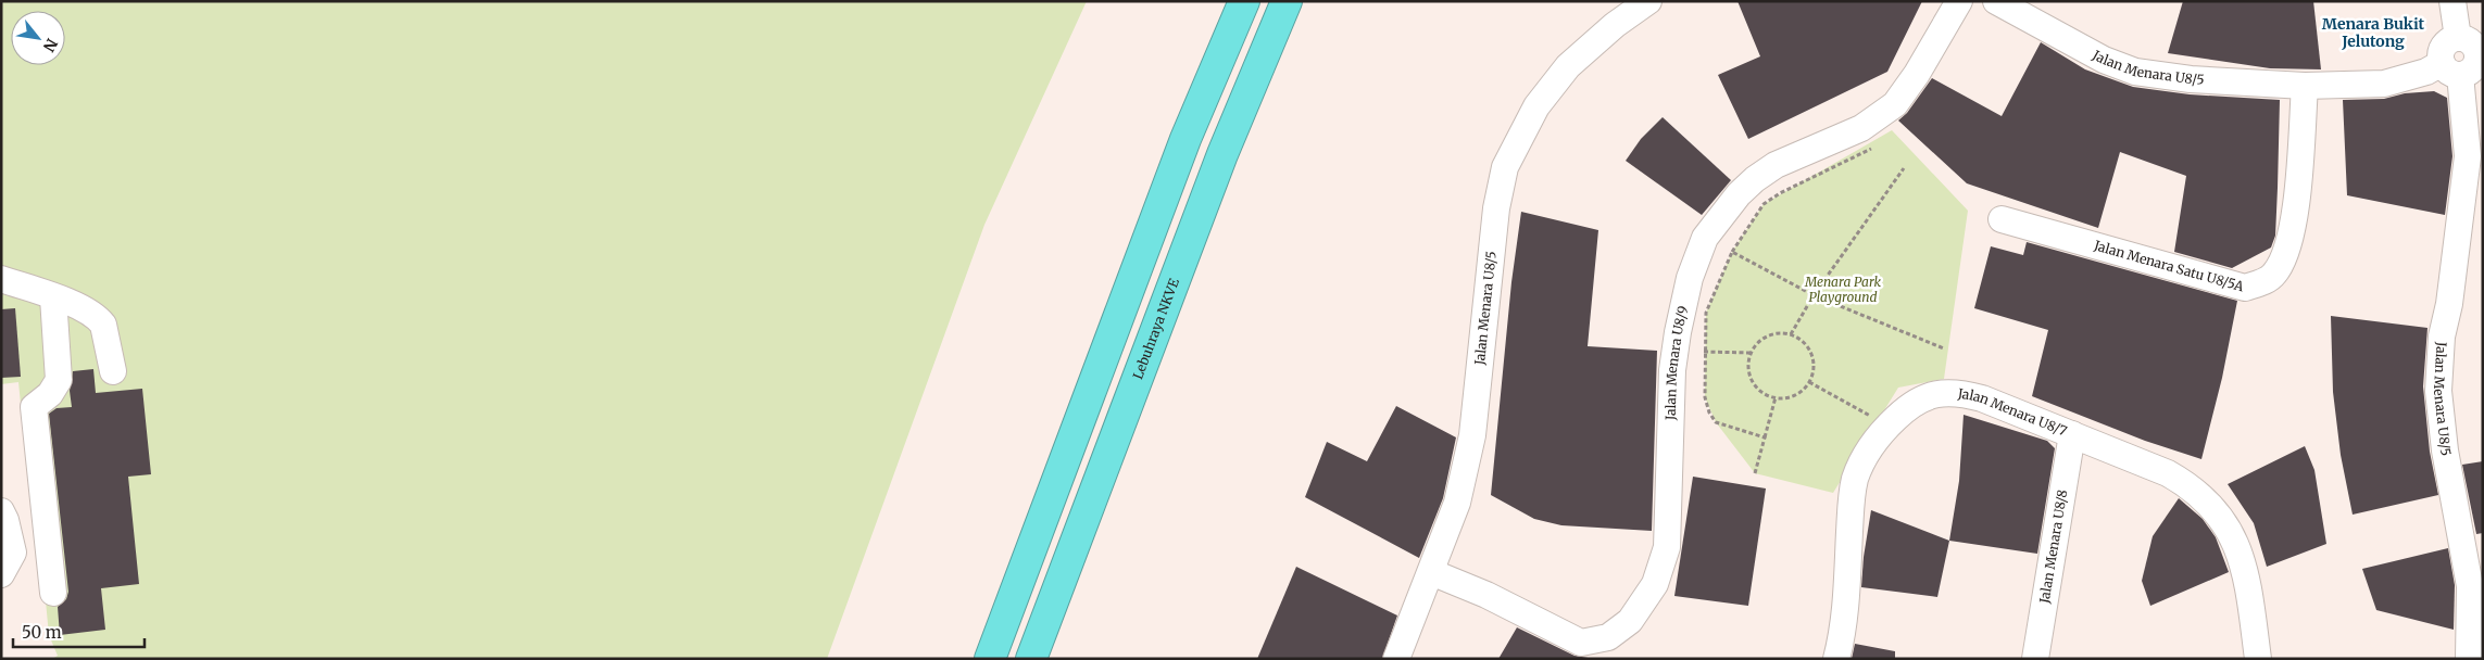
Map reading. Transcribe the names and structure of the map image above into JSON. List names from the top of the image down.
{
  "streets": {
    "highway": ["Lebuhraya NKVE"],
    "street": [
      "Jalan Menara U8/5",
      "Jalan Menara Satu U8/5A",
      "Jalan Menara U8/9",
      "Jalan Menara U8/7",
      "Jalan Menara U8/8"
    ]
  },
  "crossings": [
    ["Jalan Menara U8/5", "Jalan Menara Satu U8/5A"],
    ["Jalan Menara U8/5", "Jalan Menara U8/9"],
    ["Jalan Menara U8/7", "Jalan Menara U8/8"]
  ],
  "districts": ["Menara Bukit Jelutong"],
  "parks": ["Menara Park Playground"],
  "scale_bar": "50 m",
  "north": "bottom right"
}
